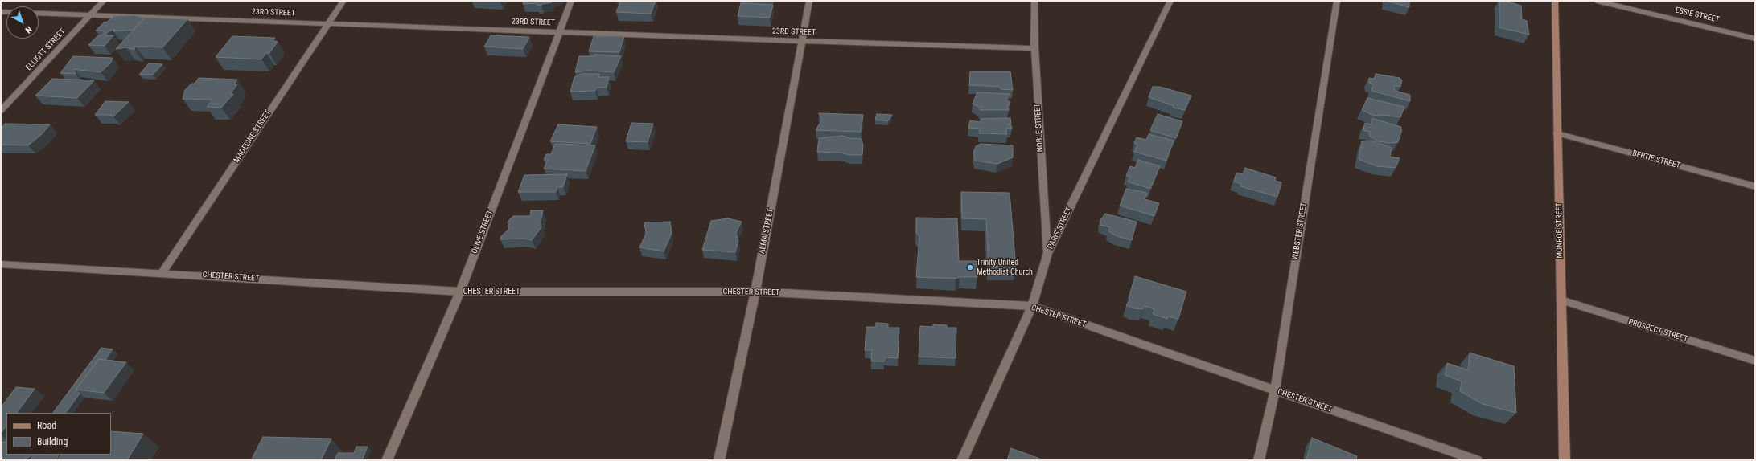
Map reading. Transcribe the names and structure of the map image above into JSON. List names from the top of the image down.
{
  "streets": {
    "main road": ["MONROE STREET"],
    "street": [
      "23RD STREET",
      "ESSIE STREET",
      "ELLIOTT STREET",
      "NOBLE STREET",
      "MADELINE STREET",
      "BERTIE STREET",
      "PARIS STREET",
      "ALMA STREET",
      "WEBSTER STREET",
      "OLIVE STREET",
      "CHESTER STREET",
      "PROSPECT STREET"
    ]
  },
  "crossings": [
    ["23RD STREET", "ELLIOTT STREET"],
    ["23RD STREET", "NOBLE STREET"],
    ["23RD STREET", "MADELINE STREET"],
    ["23RD STREET", "ALMA STREET"],
    ["23RD STREET", "OLIVE STREET"],
    ["NOBLE STREET", "PARIS STREET"],
    ["MADELINE STREET", "CHESTER STREET"],
    ["BERTIE STREET", "MONROE STREET"],
    ["PARIS STREET", "CHESTER STREET"],
    ["MONROE STREET", "PROSPECT STREET"],
    ["ALMA STREET", "CHESTER STREET"],
    ["WEBSTER STREET", "CHESTER STREET"],
    ["OLIVE STREET", "CHESTER STREET"]
  ],
  "places": ["Trinity United Methodist Church"],
  "legend": ["Road", "Building"],
  "north": "bottom right"
}
